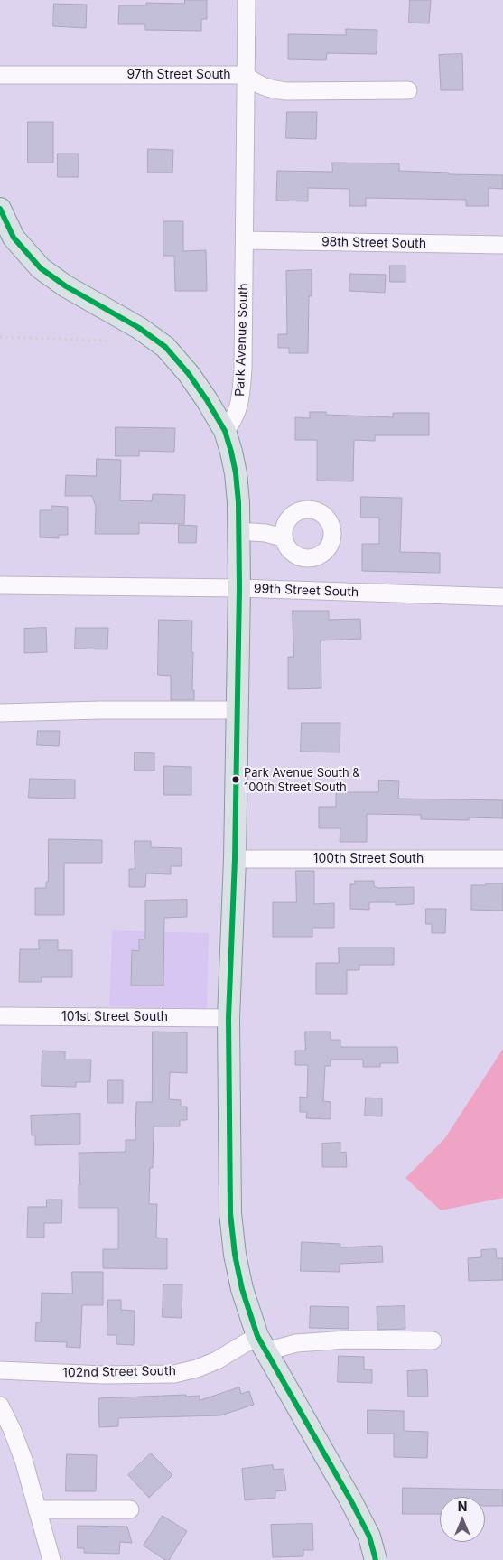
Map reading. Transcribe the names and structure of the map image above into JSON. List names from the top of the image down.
{
  "streets": {
    "street": [
      "97th Street South",
      "98th Street South",
      "Park Avenue South",
      "99th Street South",
      "100th Street South",
      "101st Street South",
      "102nd Street South"
    ]
  },
  "crossings": [
    ["97th Street South", "Park Avenue South"],
    ["98th Street South", "Park Avenue South"]
  ],
  "places": ["Park Avenue South & 100th Street South"],
  "north": "top"
}
